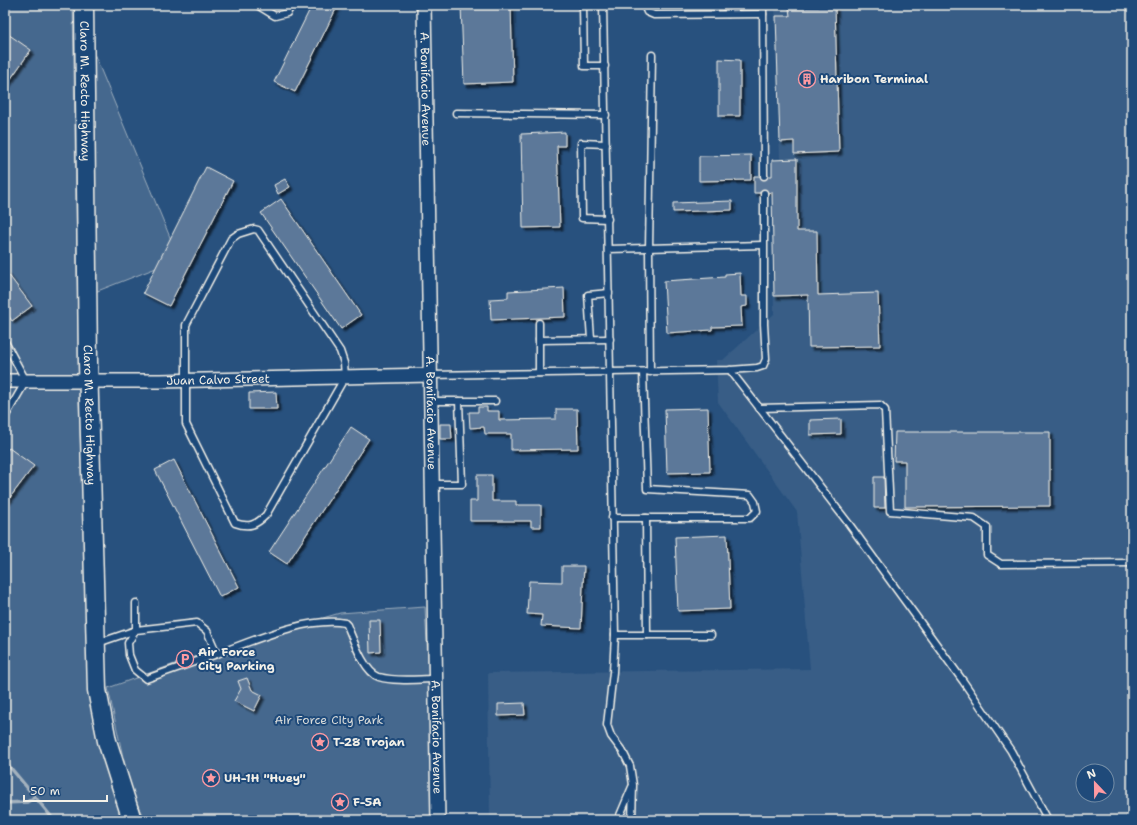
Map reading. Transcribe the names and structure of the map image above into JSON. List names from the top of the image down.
{
  "streets": {
    "main road": ["Claro M. Recto Highway"],
    "street": ["A. Bonifacio Avenue", "Juan Calvo Street"]
  },
  "crossings": [
    ["A. Bonifacio Avenue", "Juan Calvo Street"],
    ["Claro M. Recto Highway", "Juan Calvo Street"]
  ],
  "parks": ["Air Force City Park"],
  "places": {
    "building": ["Haribon Terminal"],
    "parking": ["Air Force City Parking"],
    "place": ["T-28 Trojan", "UH-1H \"Huey\"", "F-5A"]
  },
  "scale_bar": "50 m",
  "north": "top"
}
